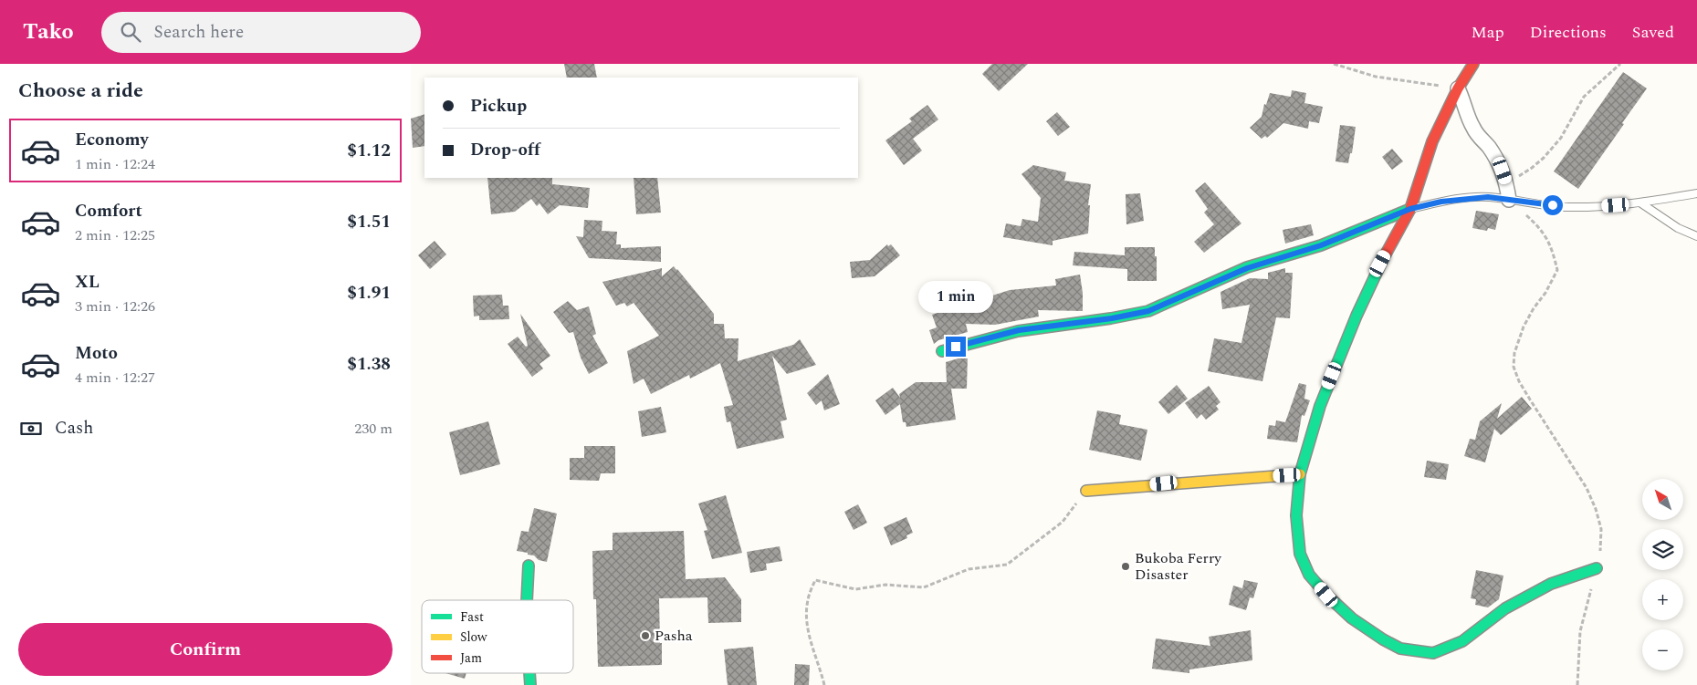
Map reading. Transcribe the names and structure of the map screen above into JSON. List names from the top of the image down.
{
  "places": ["Bukoba Ferry Disaster", "Pasha"],
  "legend": ["Fast", "Slow", "Jam"],
  "north": "top left",
  "page": {
    "header": "Tako",
    "search": "Search here",
    "nav": ["Map", "Directions", "Saved"],
    "heading": "Choose a ride",
    "banner": ["Pickup", "Drop-off"],
    "list": [
      {
        "name": "Economy",
        "note": "1 min · 12:24",
        "value": "$1.12"
      },
      {
        "name": "Comfort",
        "note": "2 min · 12:25",
        "value": "$1.51"
      },
      {
        "name": "XL",
        "note": "3 min · 12:26",
        "value": "$1.91"
      },
      {
        "name": "Moto",
        "note": "4 min · 12:27",
        "value": "$1.38"
      }
    ],
    "bubble": "1 min",
    "pay": ["Cash", "230 m"],
    "map_buttons": ["+", "−"],
    "buttons": "Confirm"
  }
}
